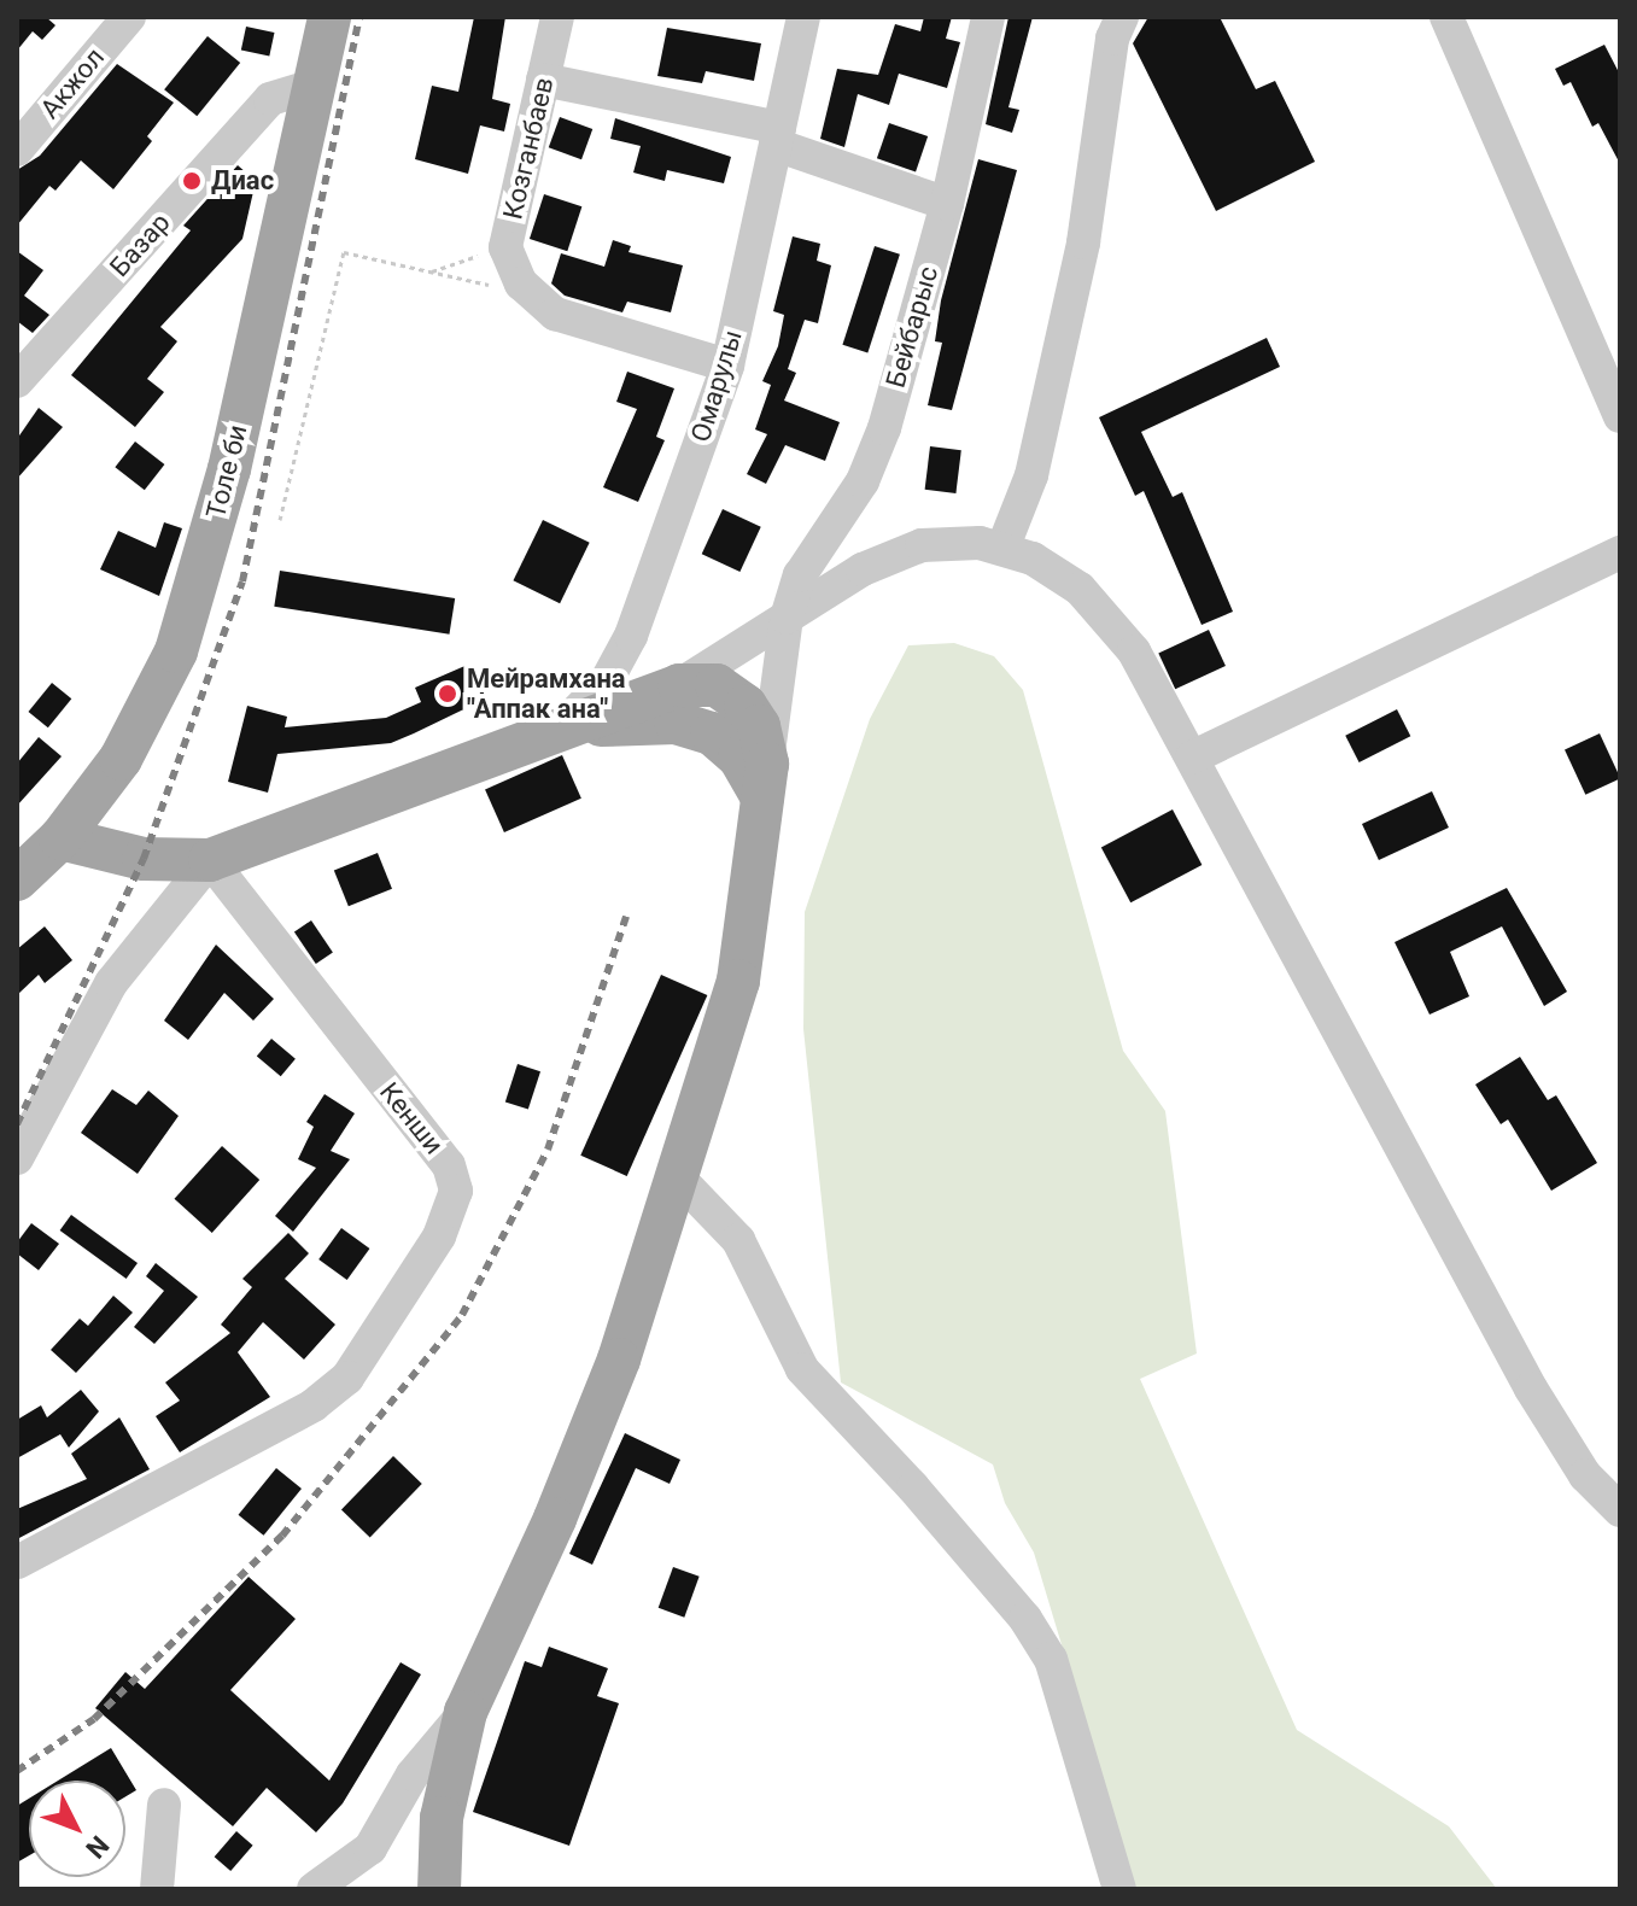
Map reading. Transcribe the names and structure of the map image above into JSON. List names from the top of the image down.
{
  "streets": {
    "main road": ["Толе би"],
    "street": [
      "Акжол",
      "Козганбаев",
      "Базар",
      "Бейбарыс",
      "Омарулы",
      "Кенши"
    ]
  },
  "crossings": [
    ["Козганбаев", "Омарулы"],
    ["Базар", "Толе би"]
  ],
  "places": ["Диас", "Мейрамхана \"Аппак ана\""],
  "north": "bottom right"
}
